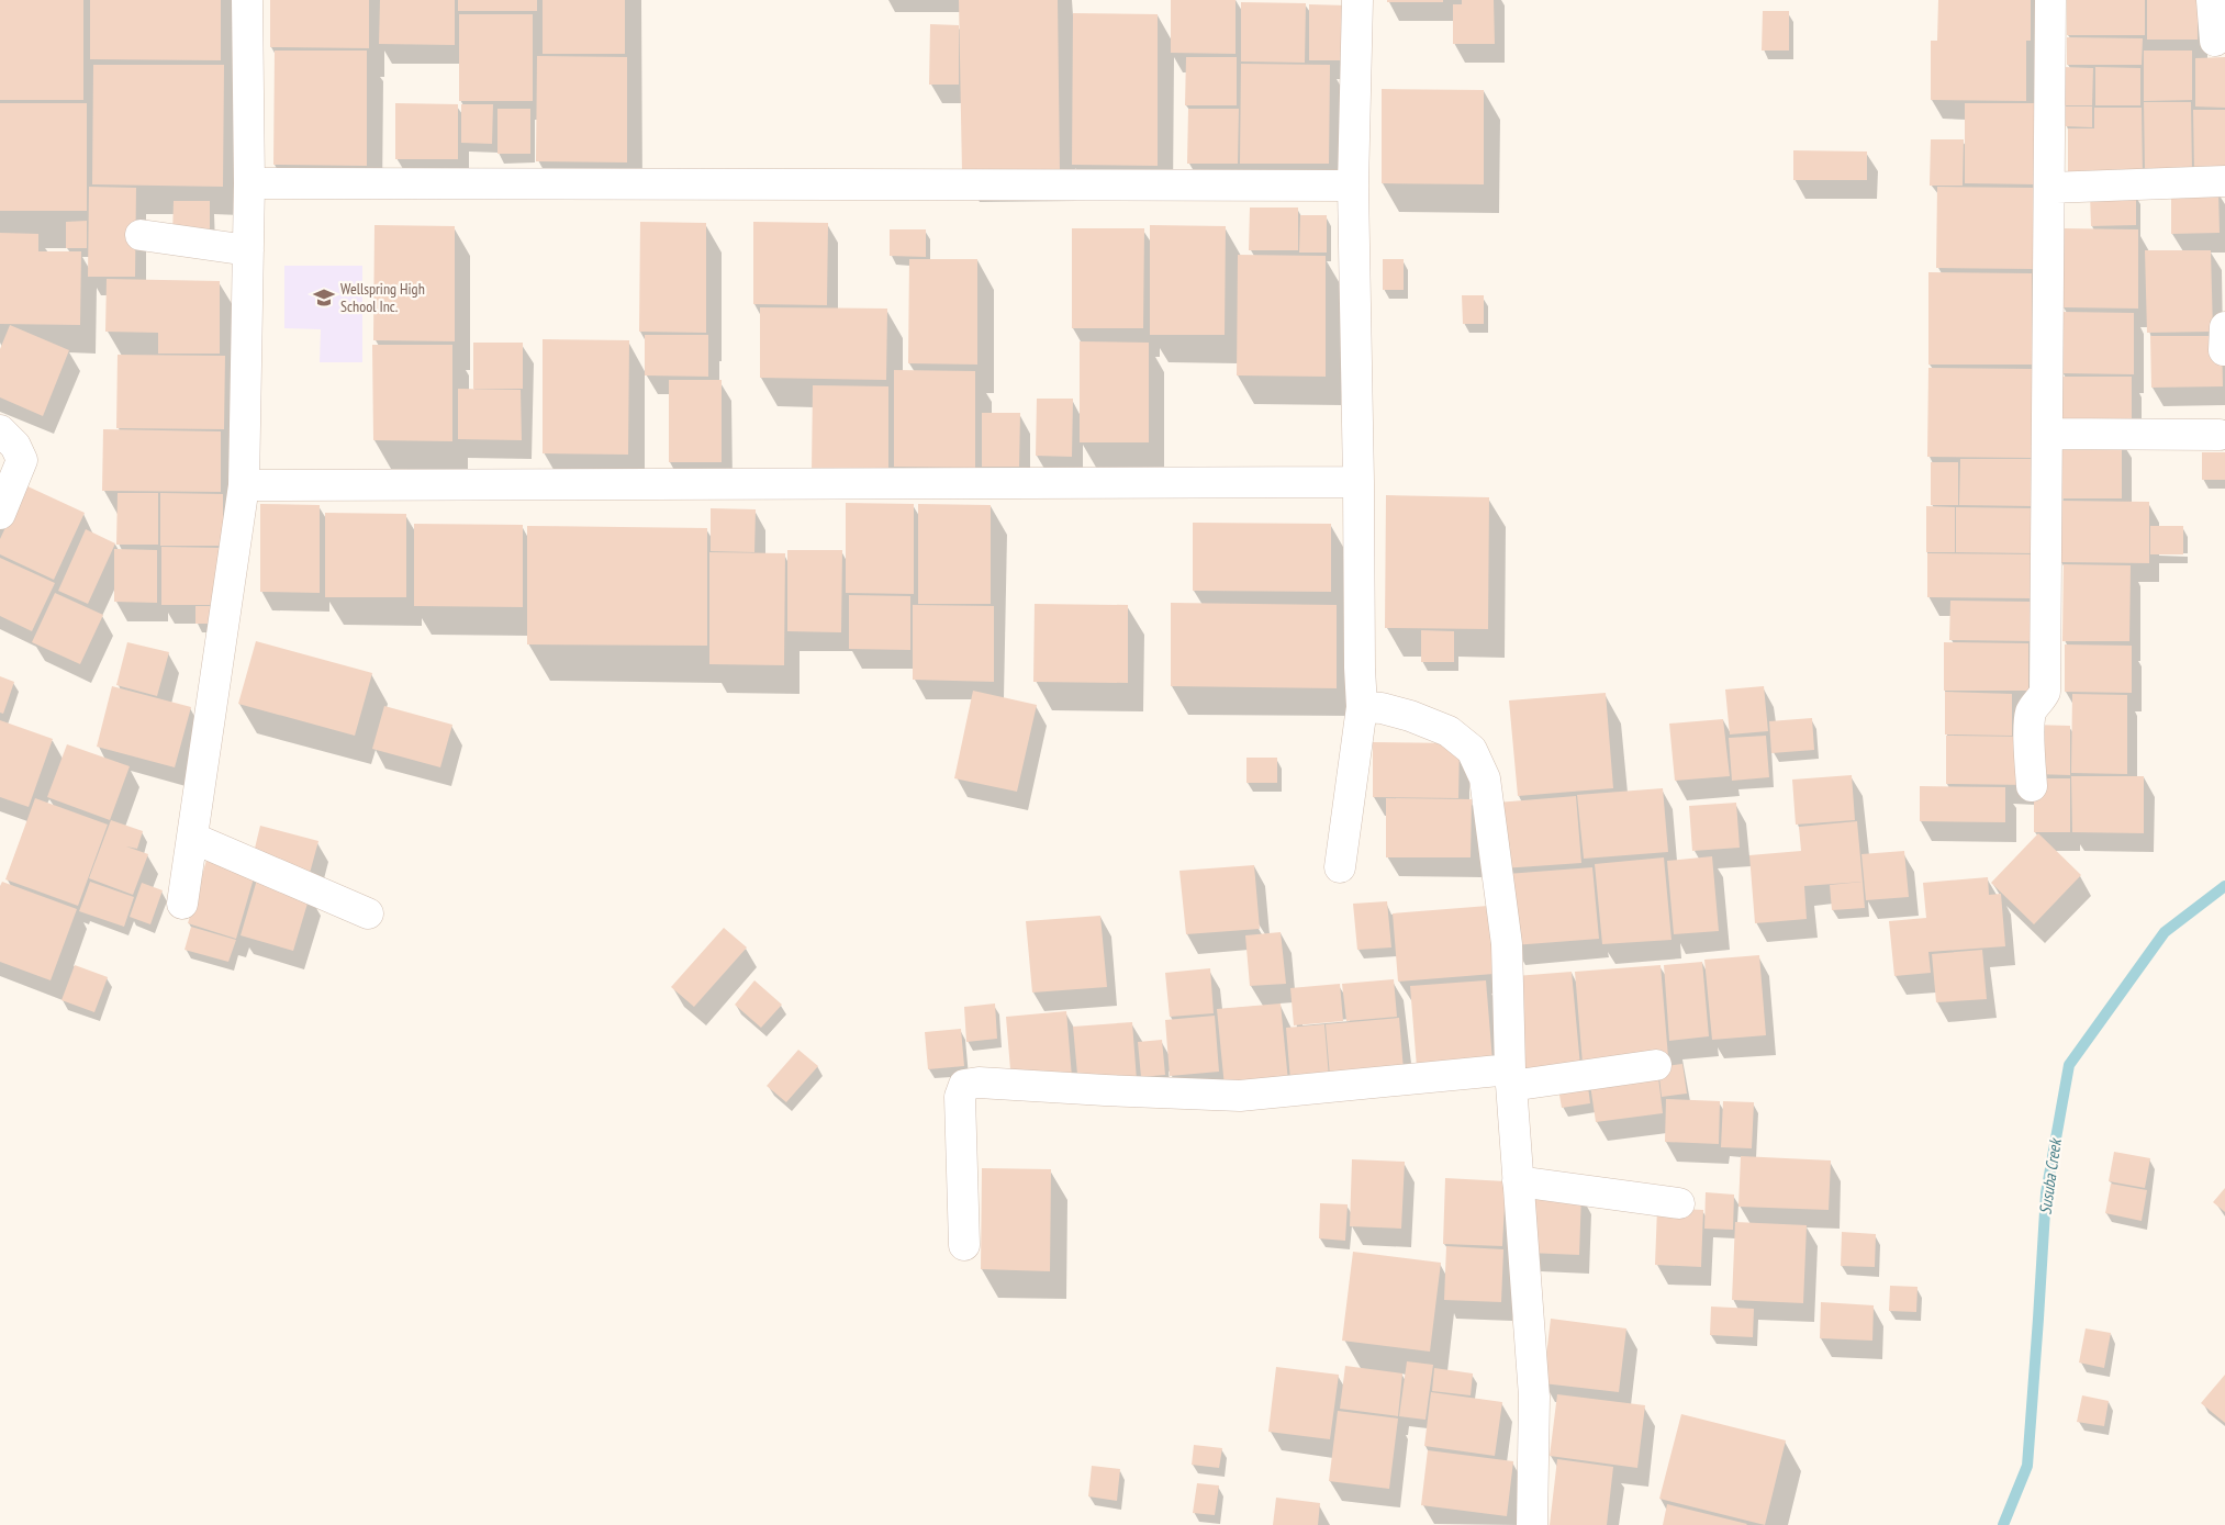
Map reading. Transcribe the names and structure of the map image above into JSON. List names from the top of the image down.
{
  "water": ["Susuba Creek"],
  "places": {
    "school or university": ["Wellspring High School Inc."]
  }
}
